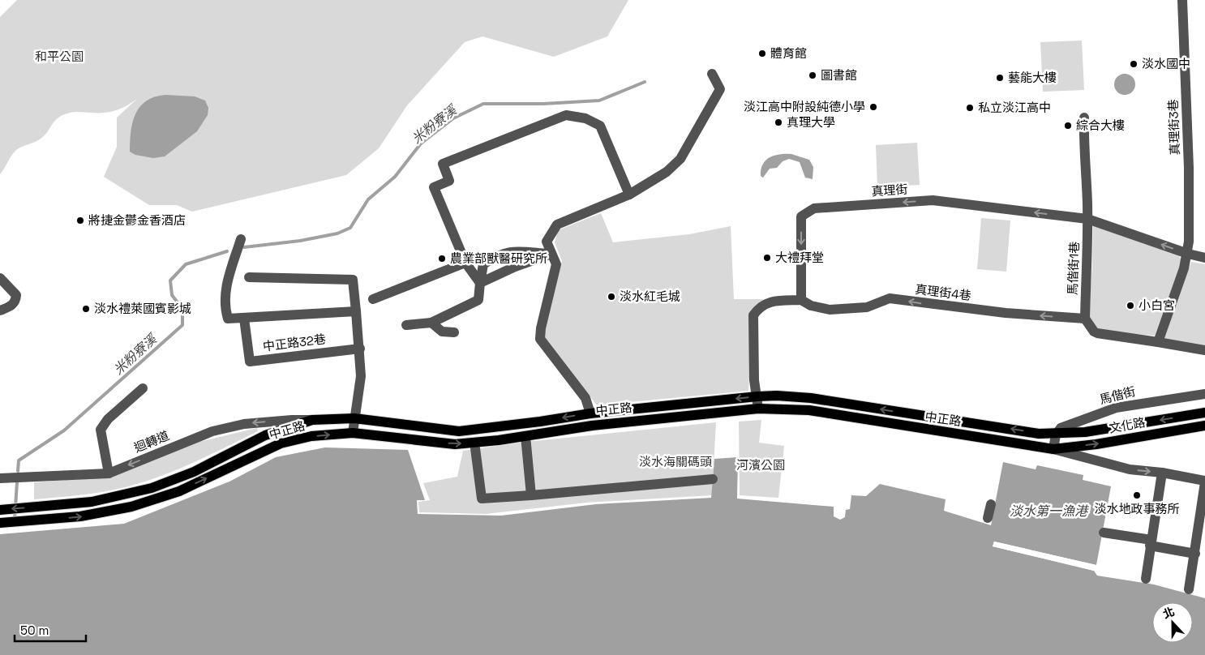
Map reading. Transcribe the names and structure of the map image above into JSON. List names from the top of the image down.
{
  "streets": {
    "main road": ["中正路", "文化路"],
    "street": [
      "真理街3巷",
      "真理街",
      "馬偕街1巷",
      "真理街4巷",
      "中正路32巷",
      "馬偕街",
      "迴轉道"
    ]
  },
  "crossings": [
    ["真理街3巷", "真理街"],
    ["真理街", "馬偕街1巷"],
    ["真理街", "真理街4巷"],
    ["馬偕街1巷", "真理街4巷"],
    ["馬偕街", "中正路"],
    ["馬偕街", "文化路"],
    ["中正路", "文化路"],
    ["中正路", "迴轉道"]
  ],
  "one_way": ["真理街", "真理街4巷", "迴轉道"],
  "water": ["米粉寮溪", "淡水第一漁港"],
  "parks": ["和平公園", "淡水海關碼頭", "河濱公園"],
  "places": [
    "體育館",
    "淡水國中",
    "圖書館",
    "藝能大樓",
    "淡江高中附設純德小學",
    "私立淡江高中",
    "真理大學",
    "綜合大樓",
    "將捷金鬱金香酒店",
    "大禮拜堂",
    "農業部獸醫研究所",
    "淡水紅毛城",
    "小白宮",
    "淡水禮萊國賓影城",
    "淡水地政事務所"
  ],
  "scale_bar": "50 m",
  "north": "top"
}
